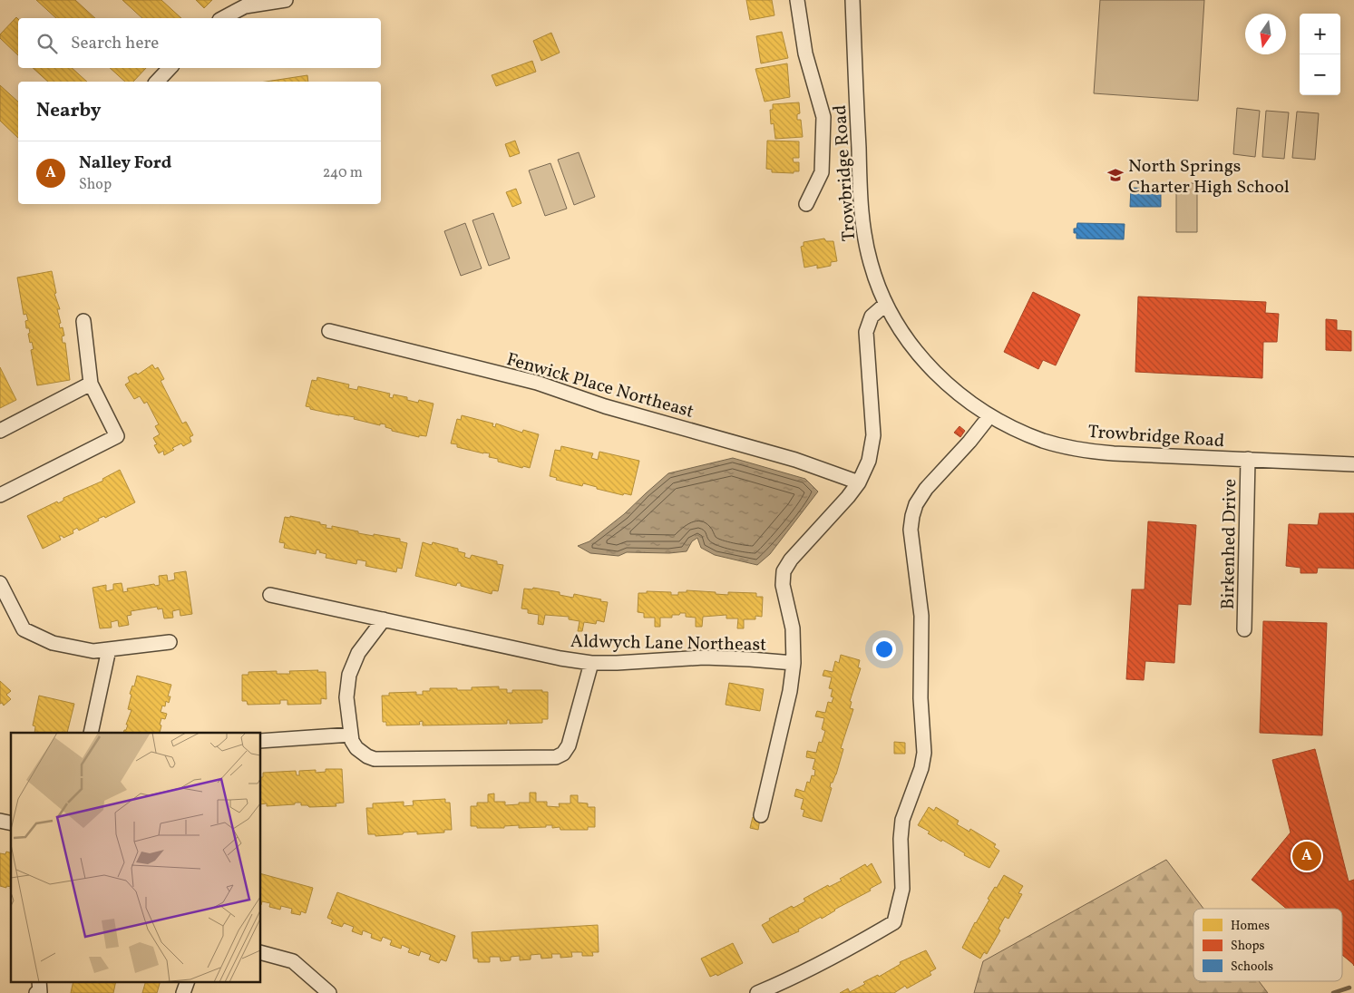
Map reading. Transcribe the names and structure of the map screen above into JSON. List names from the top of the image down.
{
  "streets": {
    "street": [
      "Trowbridge Road",
      "Fenwick Place Northeast",
      "Birkenhed Drive",
      "Aldwych Lane Northeast"
    ]
  },
  "crossings": [
    ["Trowbridge Road", "Birkenhed Drive"]
  ],
  "places": {
    "school or university": ["North Springs Charter High School"]
  },
  "legend": ["Homes", "Shops", "Schools"],
  "north": "bottom",
  "page": {
    "map_buttons": ["+", "−"],
    "search": "Search here",
    "heading": "Nearby",
    "list": [
      {
        "mark": "A",
        "name": "Nalley Ford",
        "note": "Shop",
        "value": "240 m"
      }
    ],
    "pins": "A"
  }
}
